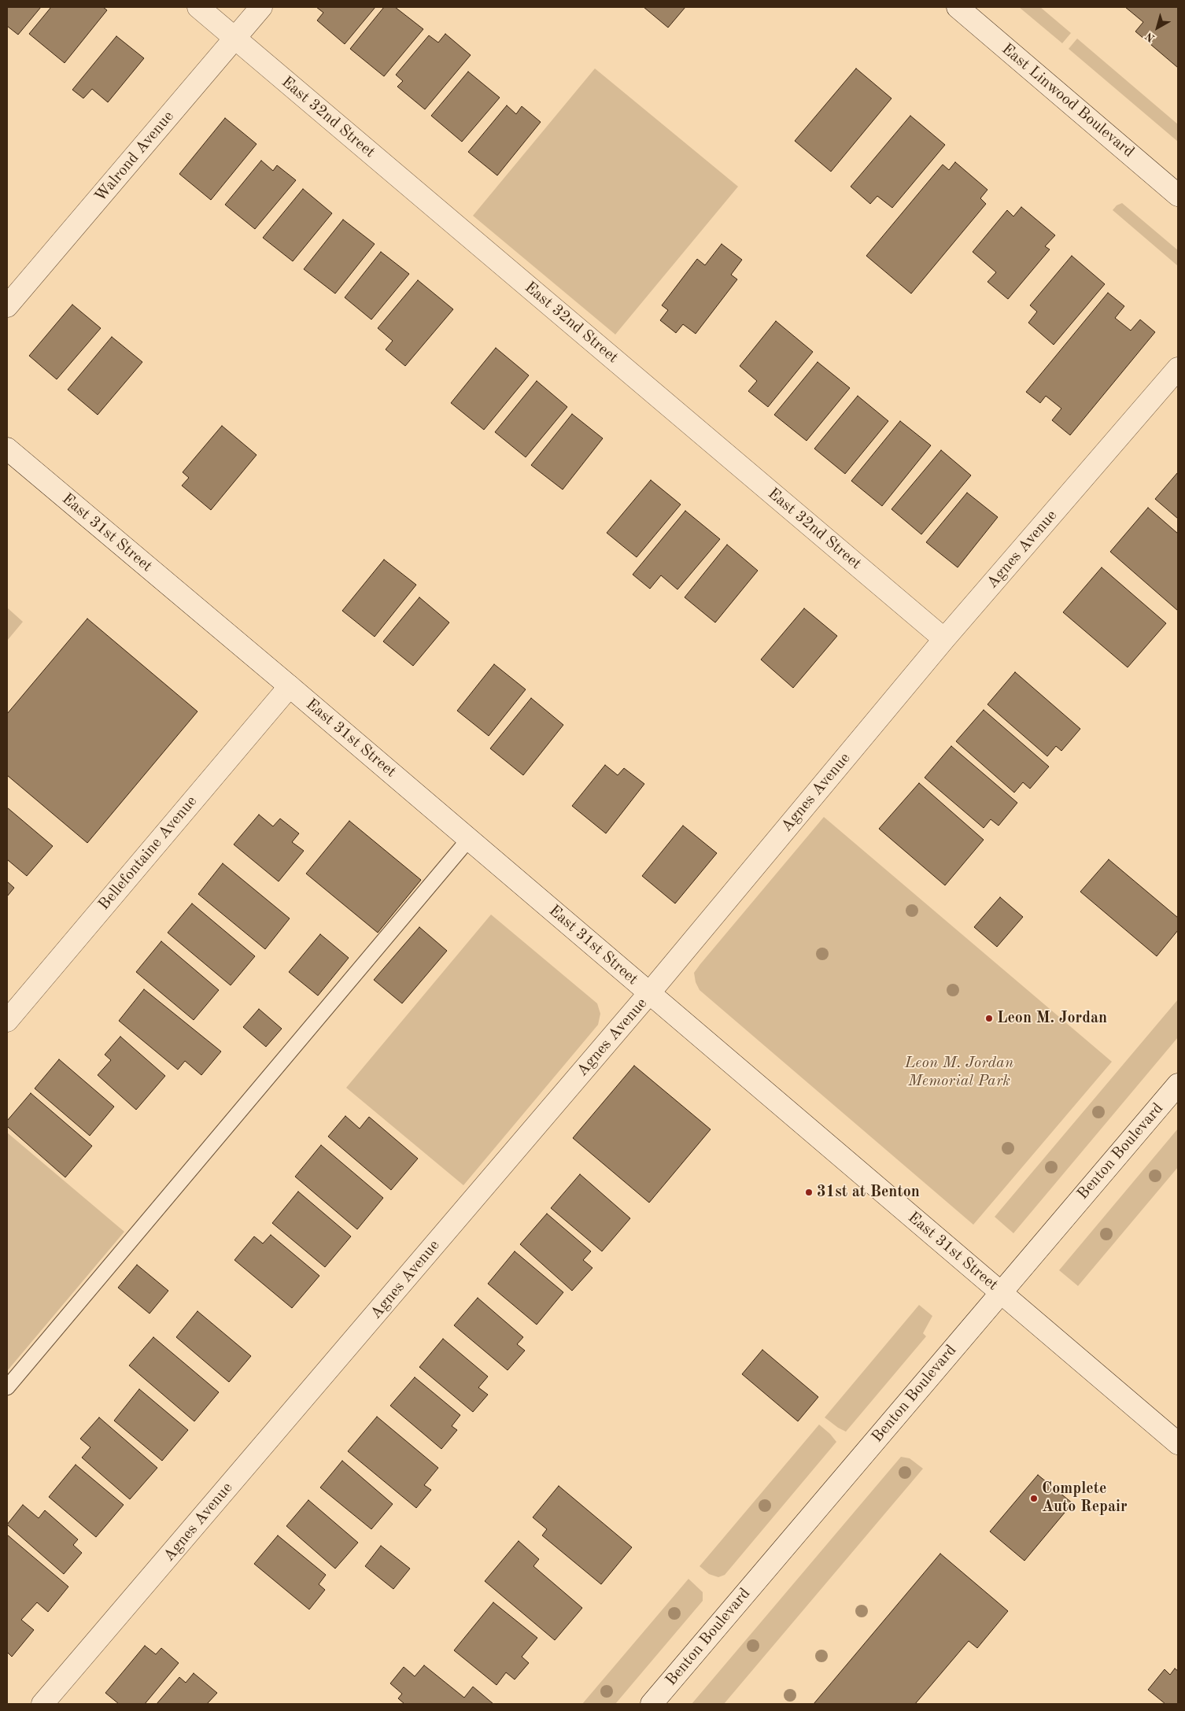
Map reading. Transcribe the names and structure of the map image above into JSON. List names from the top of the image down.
{
  "streets": {
    "street": [
      "East Linwood Boulevard",
      "East 32nd Street",
      "Walrond Avenue",
      "East 31st Street",
      "Agnes Avenue",
      "Bellefontaine Avenue",
      "Benton Boulevard"
    ]
  },
  "crossings": [
    ["East 32nd Street", "Walrond Avenue"],
    ["East 32nd Street", "Agnes Avenue"],
    ["East 31st Street", "Agnes Avenue"],
    ["East 31st Street", "Bellefontaine Avenue"],
    ["East 31st Street", "Benton Boulevard"]
  ],
  "parks": ["Leon M. Jordan Memorial Park"],
  "places": ["Leon M. Jordan", "31st at Benton", "Complete Auto Repair"],
  "north": "bottom left"
}
